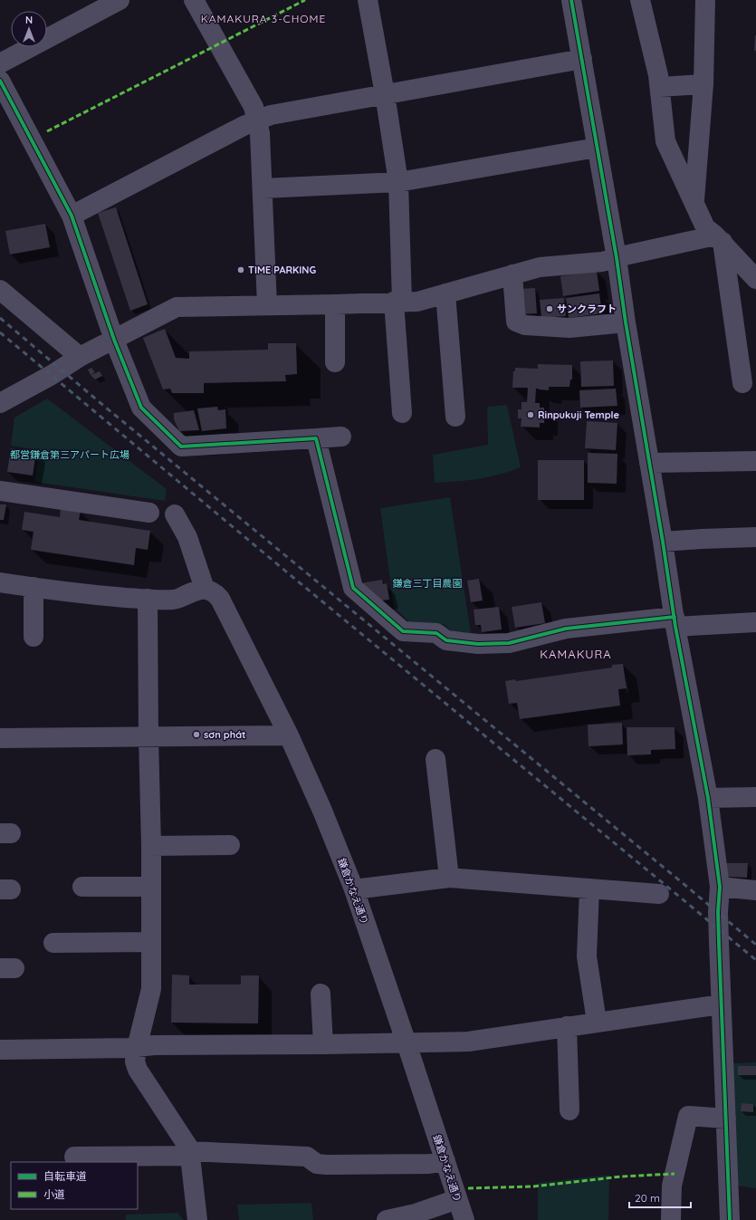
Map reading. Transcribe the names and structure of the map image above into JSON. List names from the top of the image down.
{
  "streets": {
    "street": ["鎌倉かなえ通り"]
  },
  "districts": ["KAMAKURA 3-CHOME", "KAMAKURA"],
  "parks": ["都営鎌倉第三アパート広場", "鎌倉三丁目農園"],
  "places": [
    "TIME PARKING",
    "サンクラフト",
    "Rinpukuji Temple",
    "sơn phát"
  ],
  "legend": ["自転車道", "小道"],
  "scale_bar": "20 m",
  "north": "top"
}
